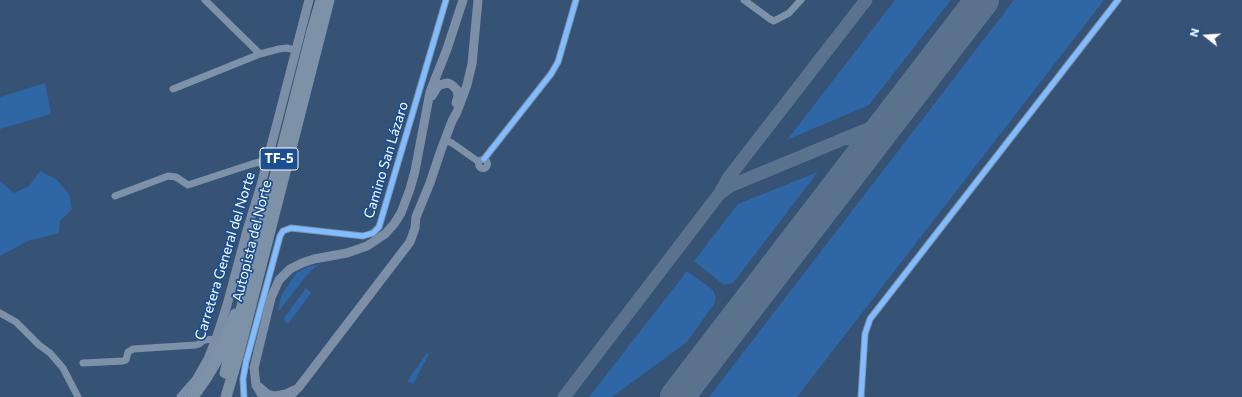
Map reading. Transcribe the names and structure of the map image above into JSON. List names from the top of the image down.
{
  "streets": {
    "highway": ["TF-5", "Autopista del Norte"],
    "main road": ["Carretera General del Norte"],
    "street": ["Camino San Lázaro"]
  },
  "north": "left"
}
